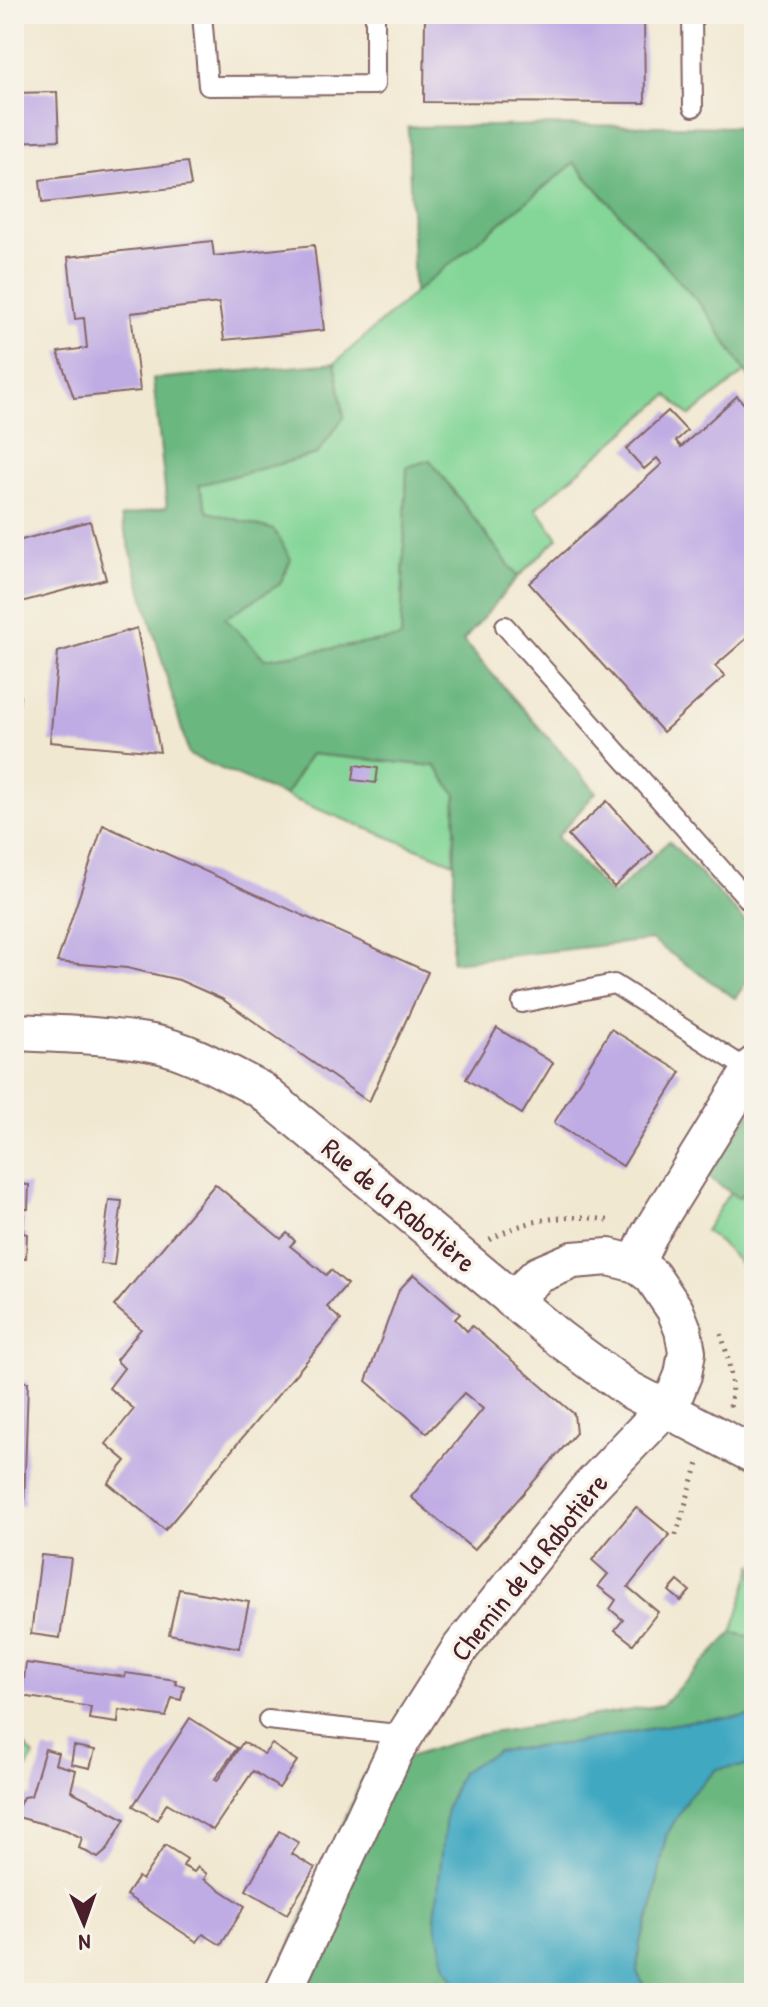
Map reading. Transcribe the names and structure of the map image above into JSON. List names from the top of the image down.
{
  "streets": {
    "street": ["Rue de la Rabotière", "Chemin de la Rabotière"]
  },
  "crossings": [
    ["Rue de la Rabotière", "Chemin de la Rabotière"]
  ],
  "north": "bottom"
}
